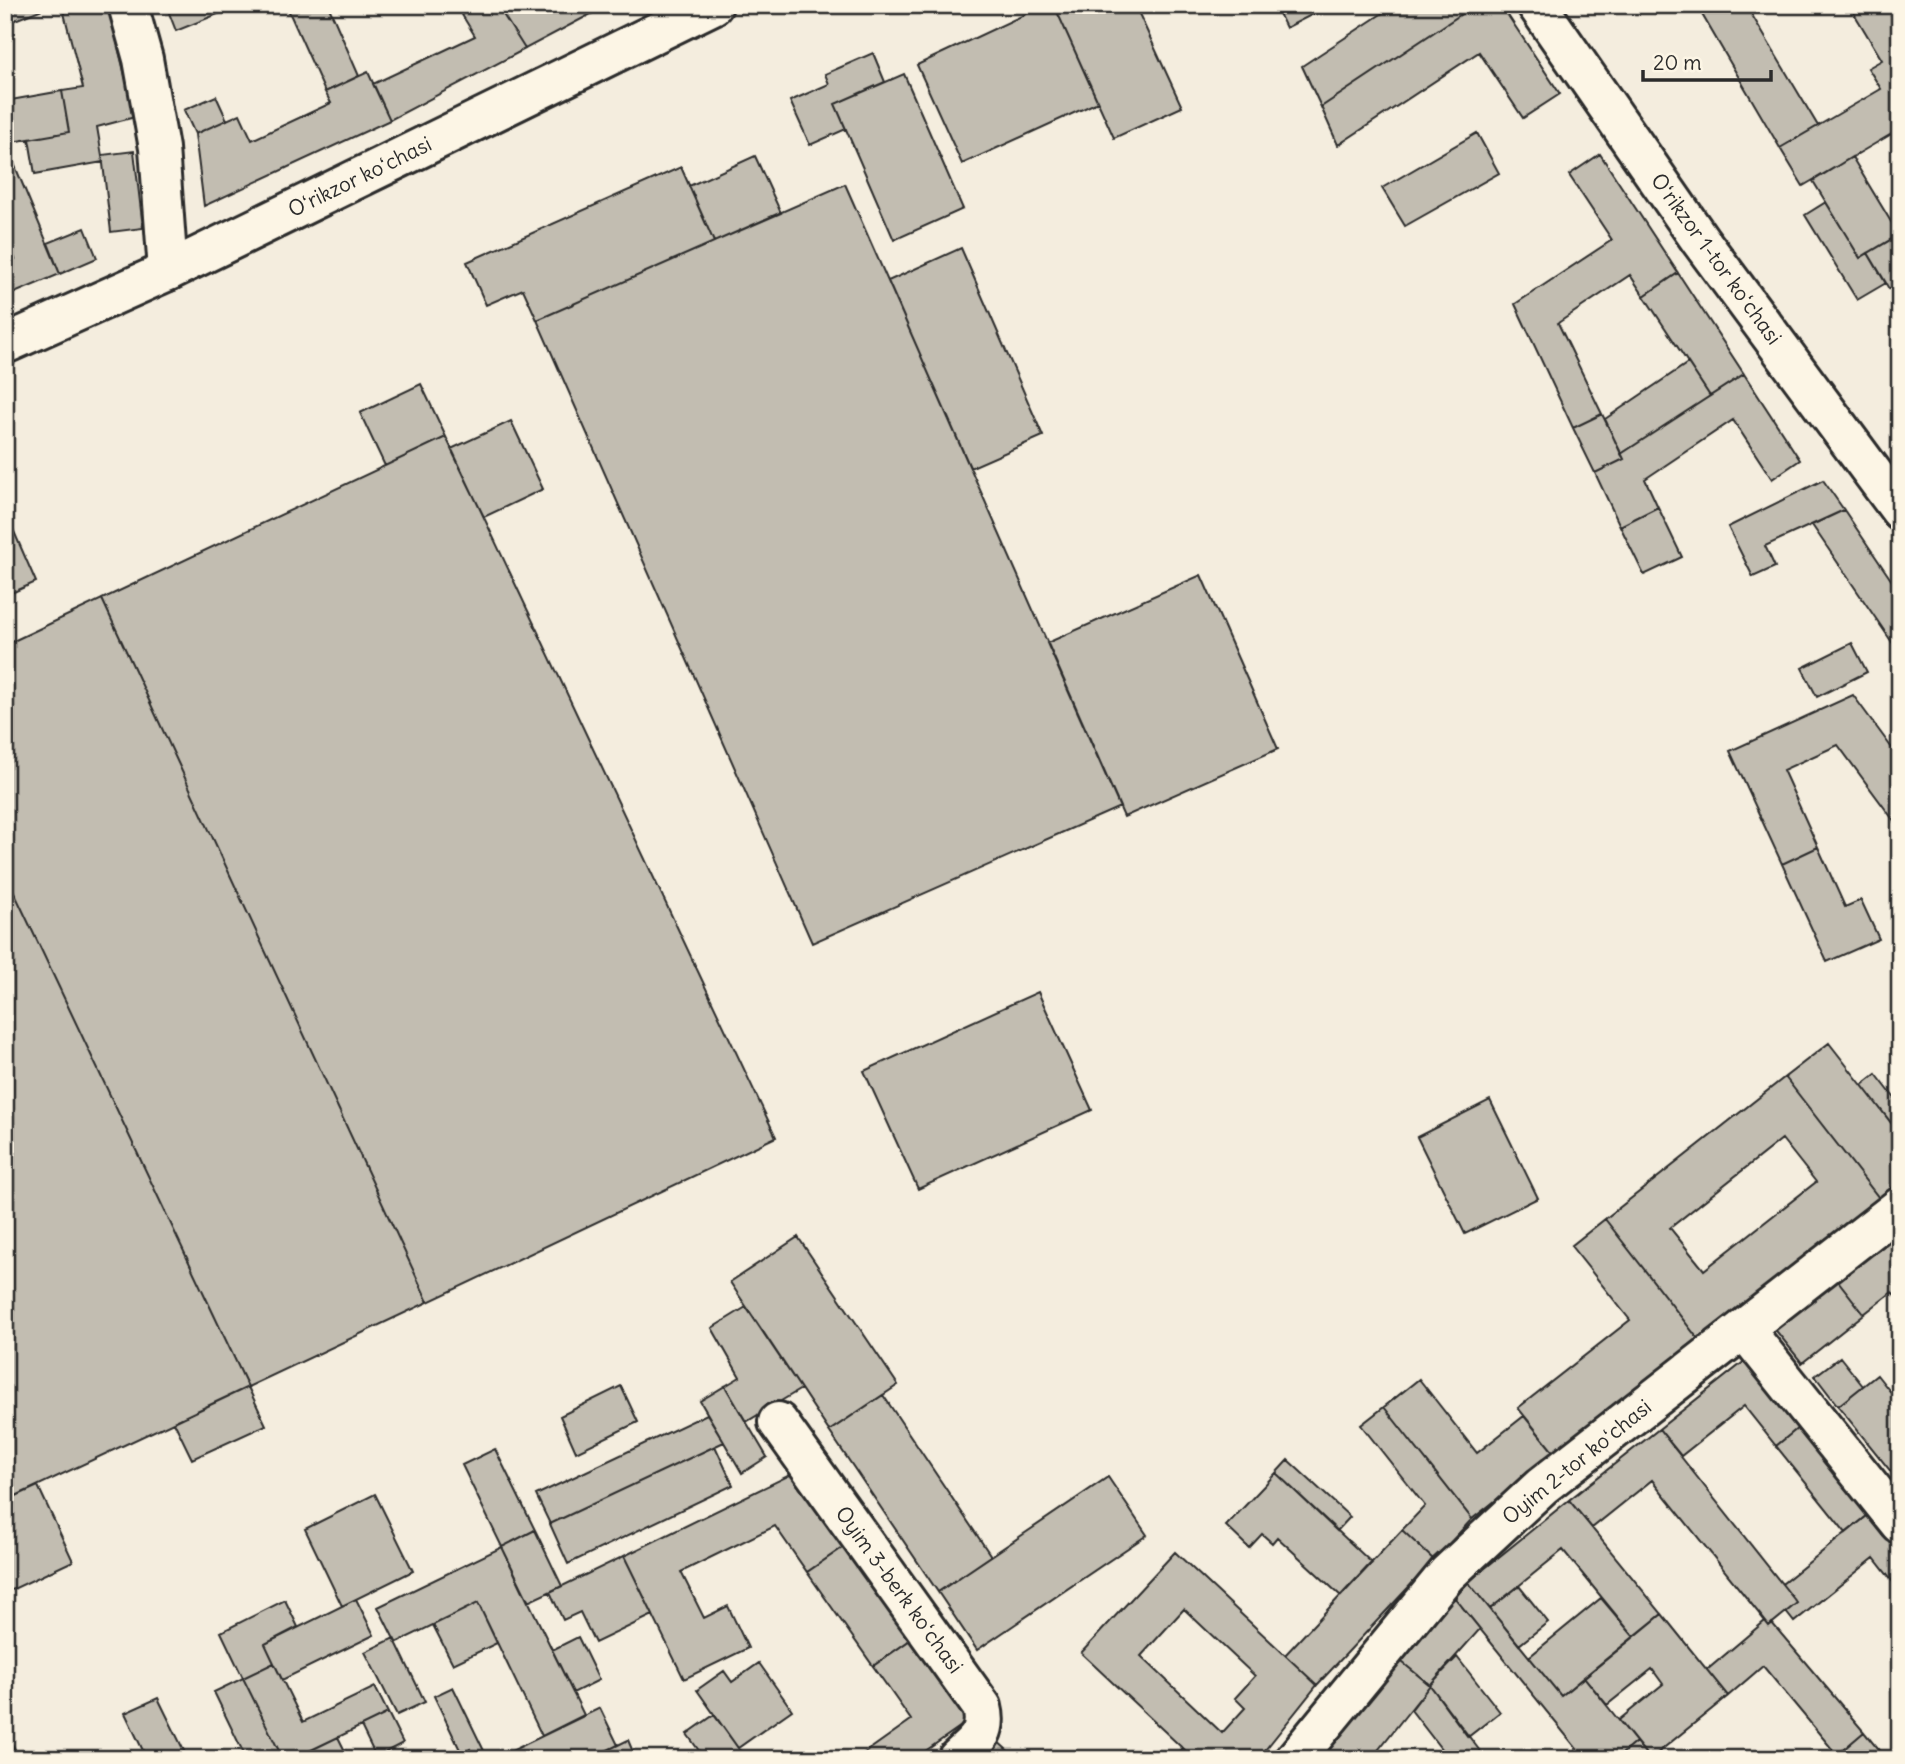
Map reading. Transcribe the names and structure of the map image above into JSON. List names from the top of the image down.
{
  "streets": {
    "street": [
      "Oʻrikzor koʻchasi",
      "Oʻrikzor 1-tor koʻchasi",
      "Oyim 2-tor koʻchasi",
      "Oyim 3-berk koʻchasi"
    ]
  },
  "scale_bar": "20 m"
}
